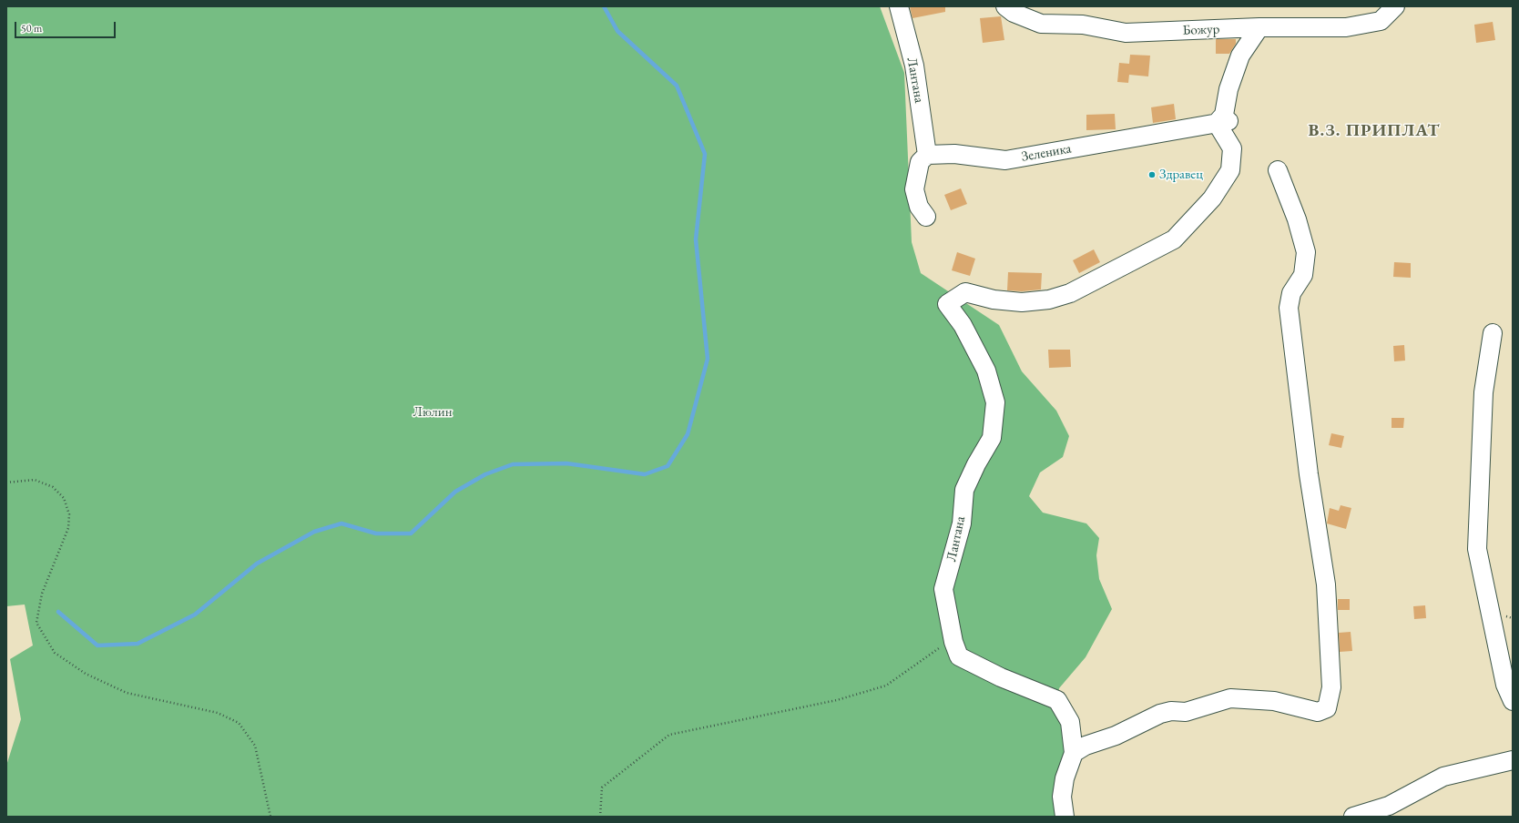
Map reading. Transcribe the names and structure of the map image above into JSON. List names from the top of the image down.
{
  "streets": {
    "street": ["Божур", "Лантана", "Зеленика"]
  },
  "crossings": [
    ["Лантана", "Зеленика"]
  ],
  "districts": ["В.З. ПРИПЛАТ"],
  "parks": ["Люлин"],
  "places": ["Здравец"],
  "scale_bar": "50 m"
}
